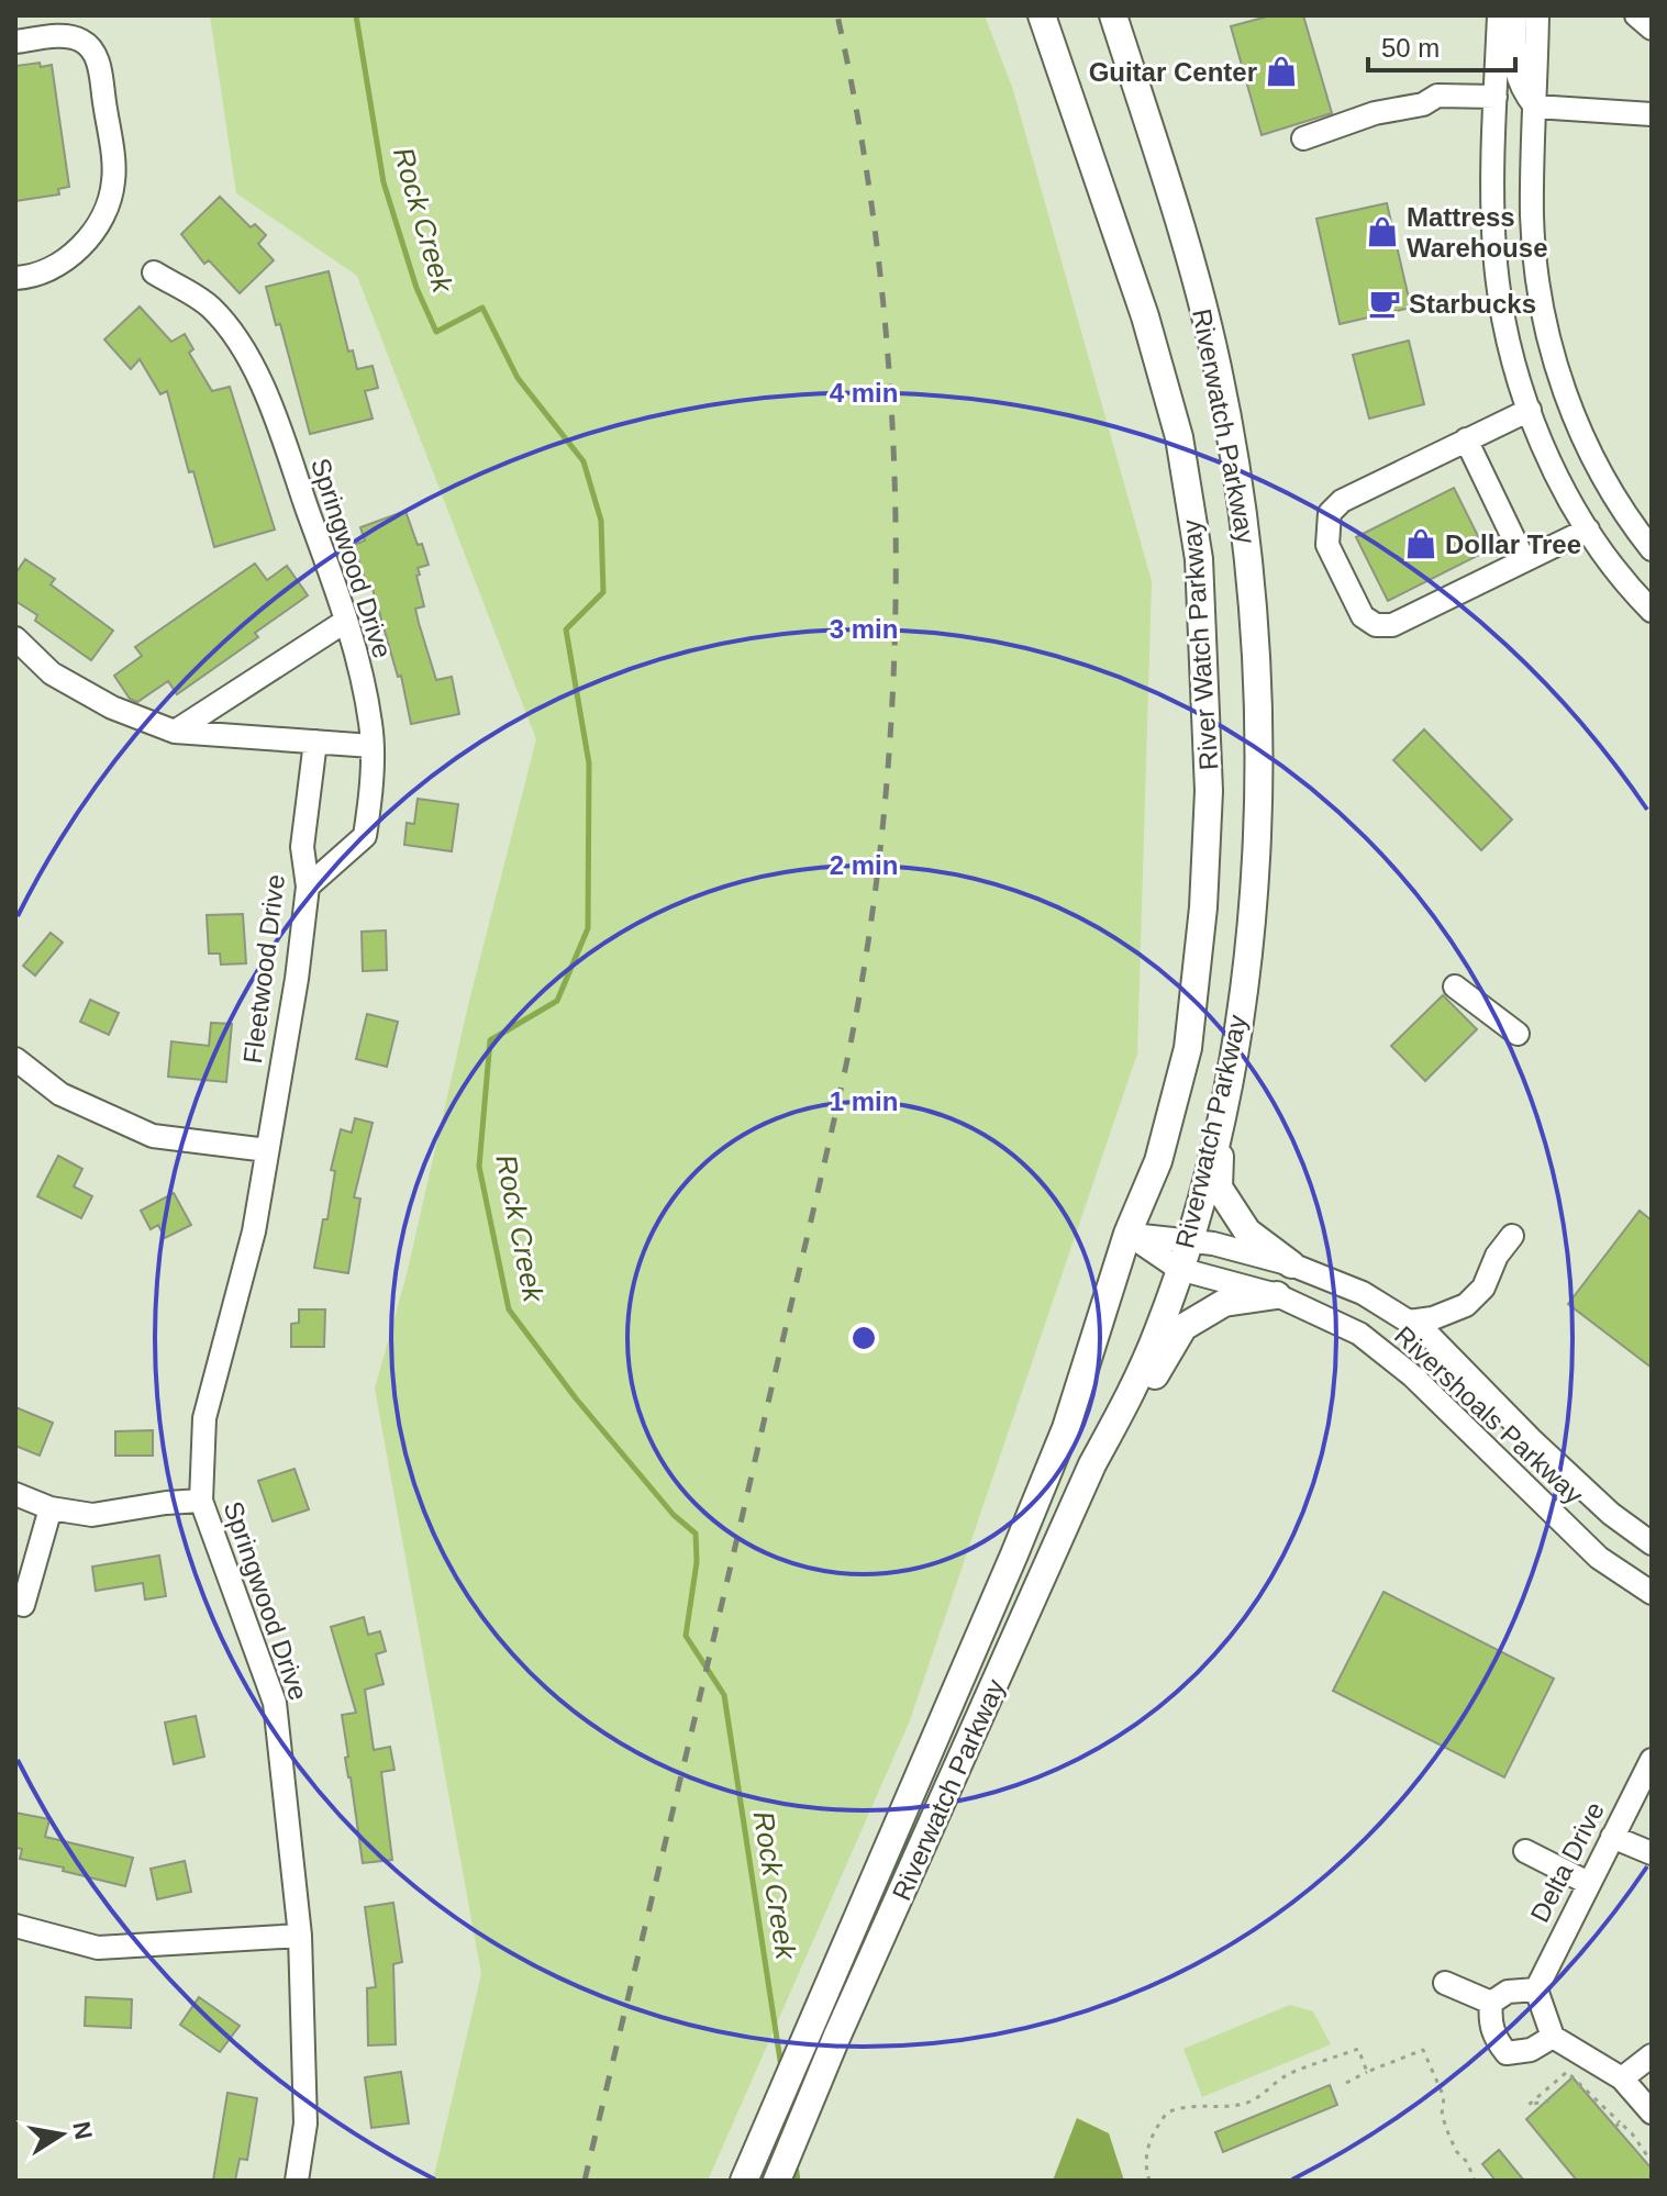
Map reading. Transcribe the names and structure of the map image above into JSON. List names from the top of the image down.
{
  "streets": {
    "main road": ["Riverwatch Parkway", "River Watch Parkway"],
    "street": [
      "Springwood Drive",
      "Fleetwood Drive",
      "Rivershoals Parkway",
      "Delta Drive"
    ]
  },
  "crossings": [
    ["Riverwatch Parkway", "River Watch Parkway"],
    ["Riverwatch Parkway", "Rivershoals Parkway"],
    ["Springwood Drive", "Fleetwood Drive"],
    ["River Watch Parkway", "Rivershoals Parkway"]
  ],
  "water": ["Rock Creek"],
  "places": {
    "shop": ["Guitar Center", "Mattress Warehouse", "Dollar Tree"],
    "cafe": ["Starbucks"]
  },
  "scale_bar": "50 m",
  "north": "right",
  "rings": [
    "4 min",
    "3 min",
    "2 min",
    "1 min"
  ]
}
